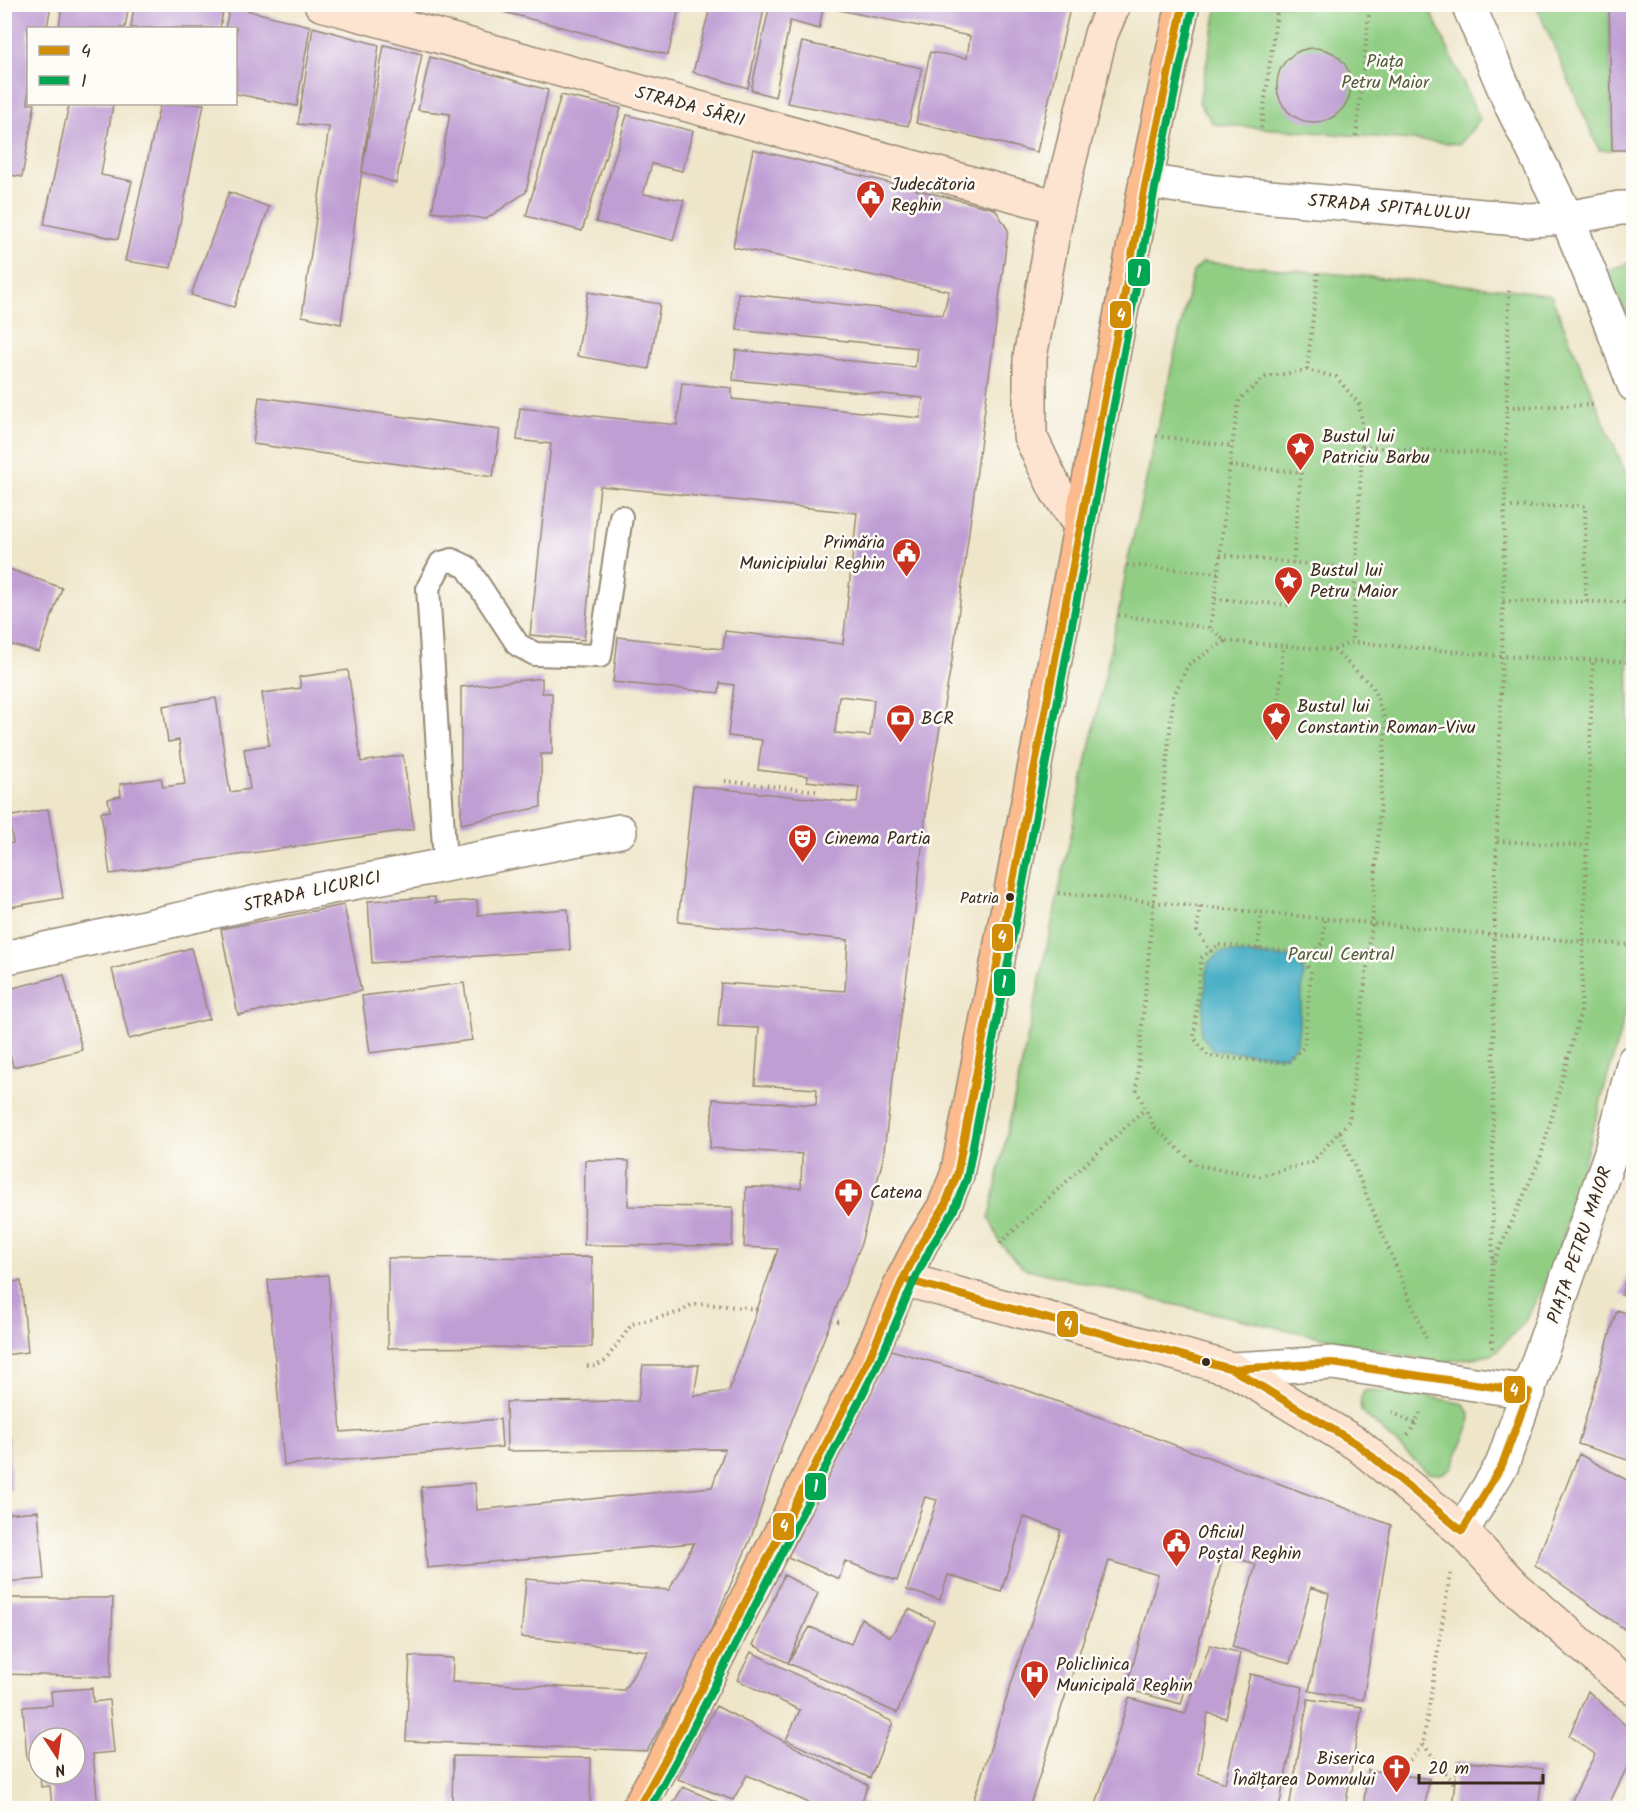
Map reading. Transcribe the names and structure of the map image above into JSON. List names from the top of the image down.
{
  "streets": {
    "street": [
      "STRADA SĂRII",
      "STRADA SPITALULUI",
      "STRADA LICURICI",
      "PIAȚA PETRU MAIOR"
    ]
  },
  "parks": ["Piața Petru Maior", "Parcul Central"],
  "places": {
    "public building": ["Judecătoria Reghin", "Primăria Municipiului Reghin", "Oficiul Poștal Reghin"],
    "place": ["Bustul lui Patriciu Barbu", "Bustul lui Petru Maior", "Bustul lui Constantin Roman-Vivu"],
    "bank": ["BCR"],
    "theatre": ["Cinema Partia"],
    "other": ["Patria"],
    "pharmacy": ["Catena"],
    "hospital": ["Policlinica Municipală Reghin"],
    "church": ["Biserica Înălțarea Domnului"]
  },
  "lines": ["transit line 4", "transit line 1"],
  "legend": ["4", "1"],
  "scale_bar": "20 m",
  "north": "bottom"
}
